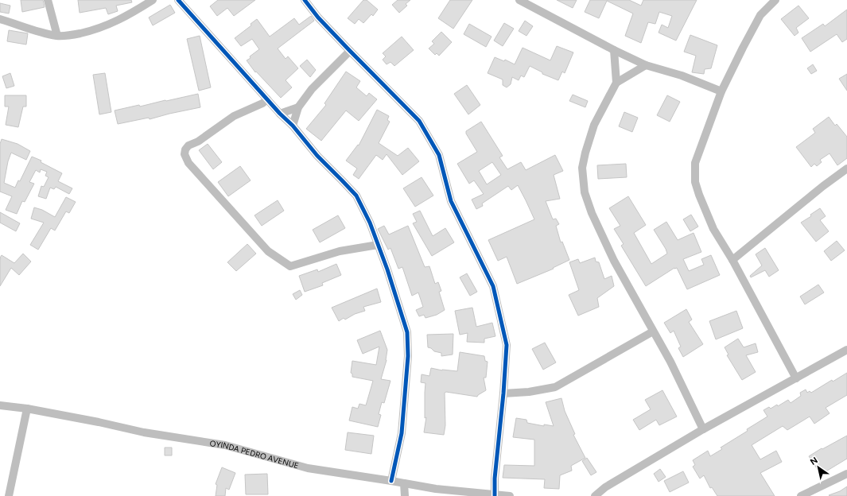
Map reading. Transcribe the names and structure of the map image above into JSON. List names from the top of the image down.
{
  "streets": {
    "street": ["OYINDA PEDRO AVENUE"]
  },
  "north": "top left"
}
